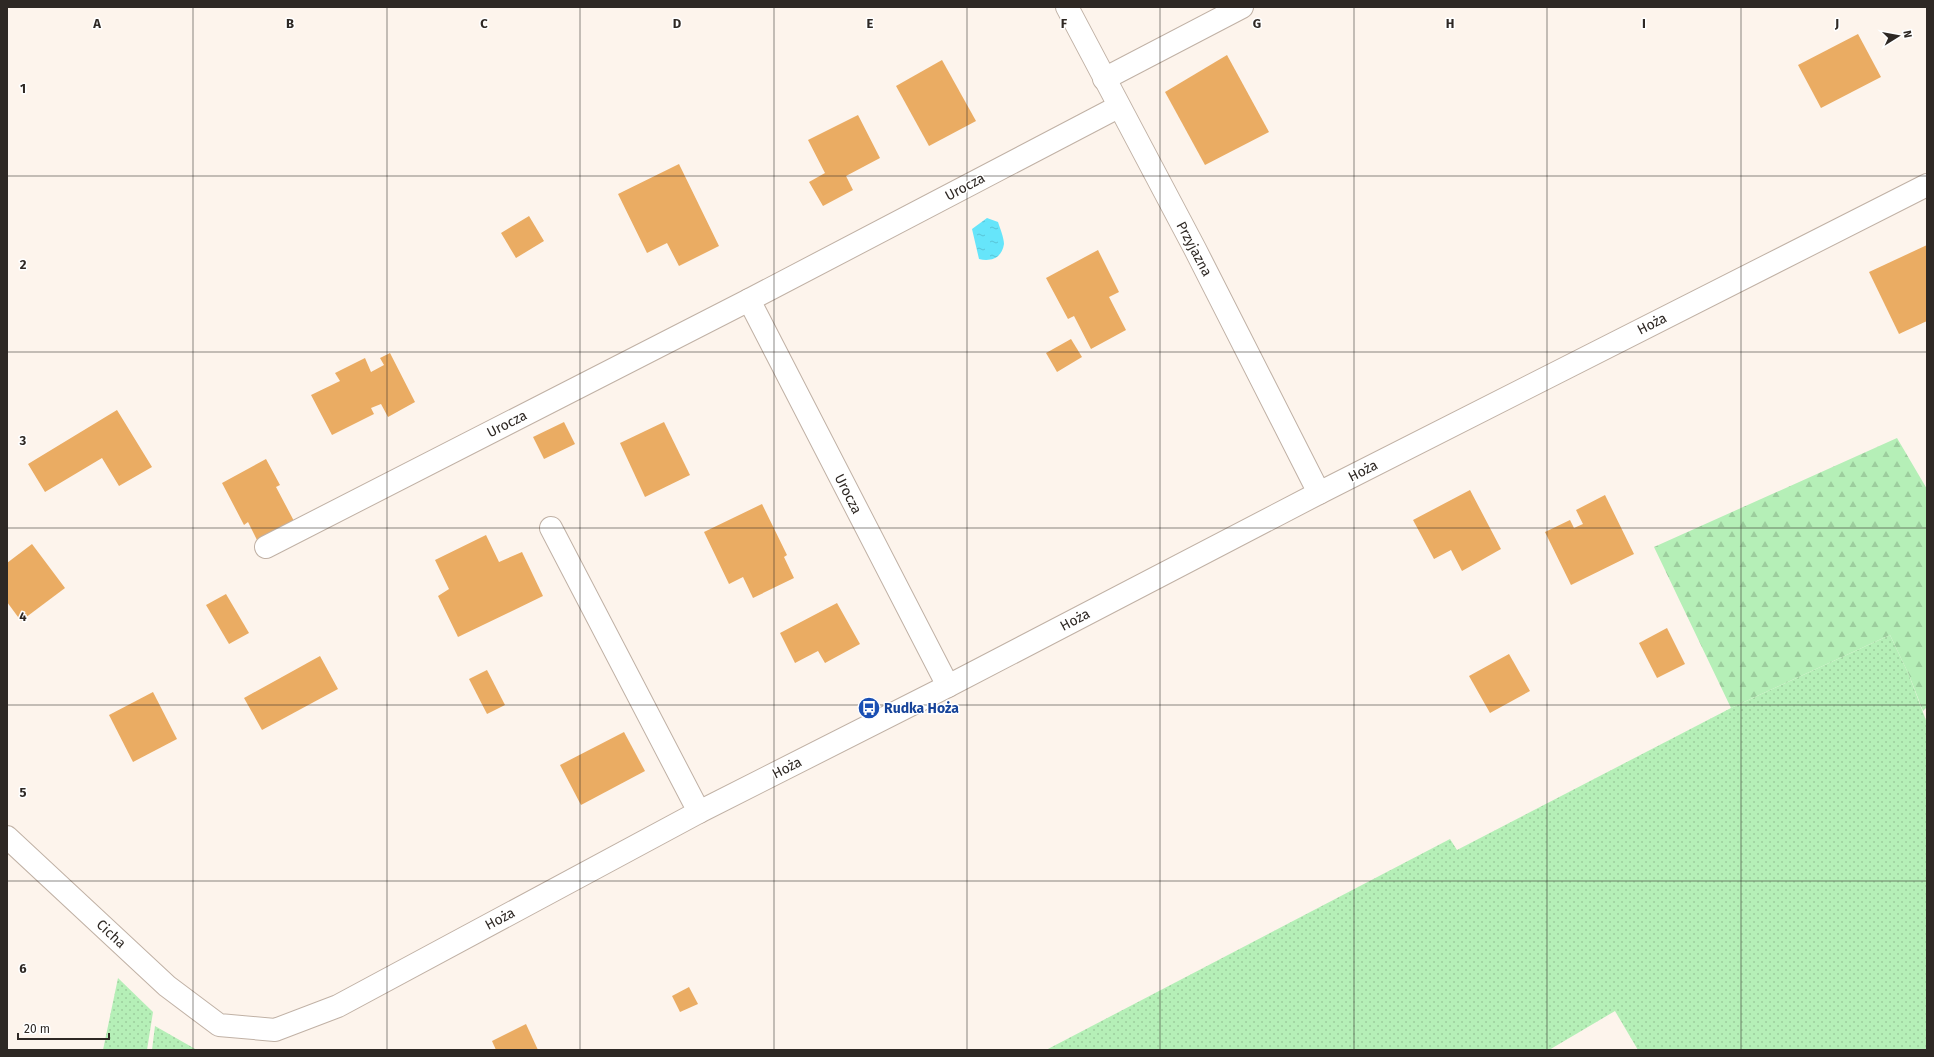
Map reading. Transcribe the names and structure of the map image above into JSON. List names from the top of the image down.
{
  "streets": {
    "street": [
      "Urocza",
      "Przyjazna",
      "Hoża",
      "Cicha"
    ]
  },
  "crossings": [
    ["Urocza", "Przyjazna"],
    ["Urocza", "Hoża"],
    ["Przyjazna", "Hoża"],
    ["Hoża", "Cicha"]
  ],
  "places": {
    "bus stop": ["Rudka Hoża"]
  },
  "scale_bar": "20 m",
  "north": "right",
  "grid": {
    "columns": [
      "A",
      "B",
      "C",
      "D",
      "E",
      "F",
      "G",
      "H",
      "I",
      "J"
    ],
    "rows": [
      "1",
      "2",
      "3",
      "4",
      "5",
      "6"
    ]
  }
}
